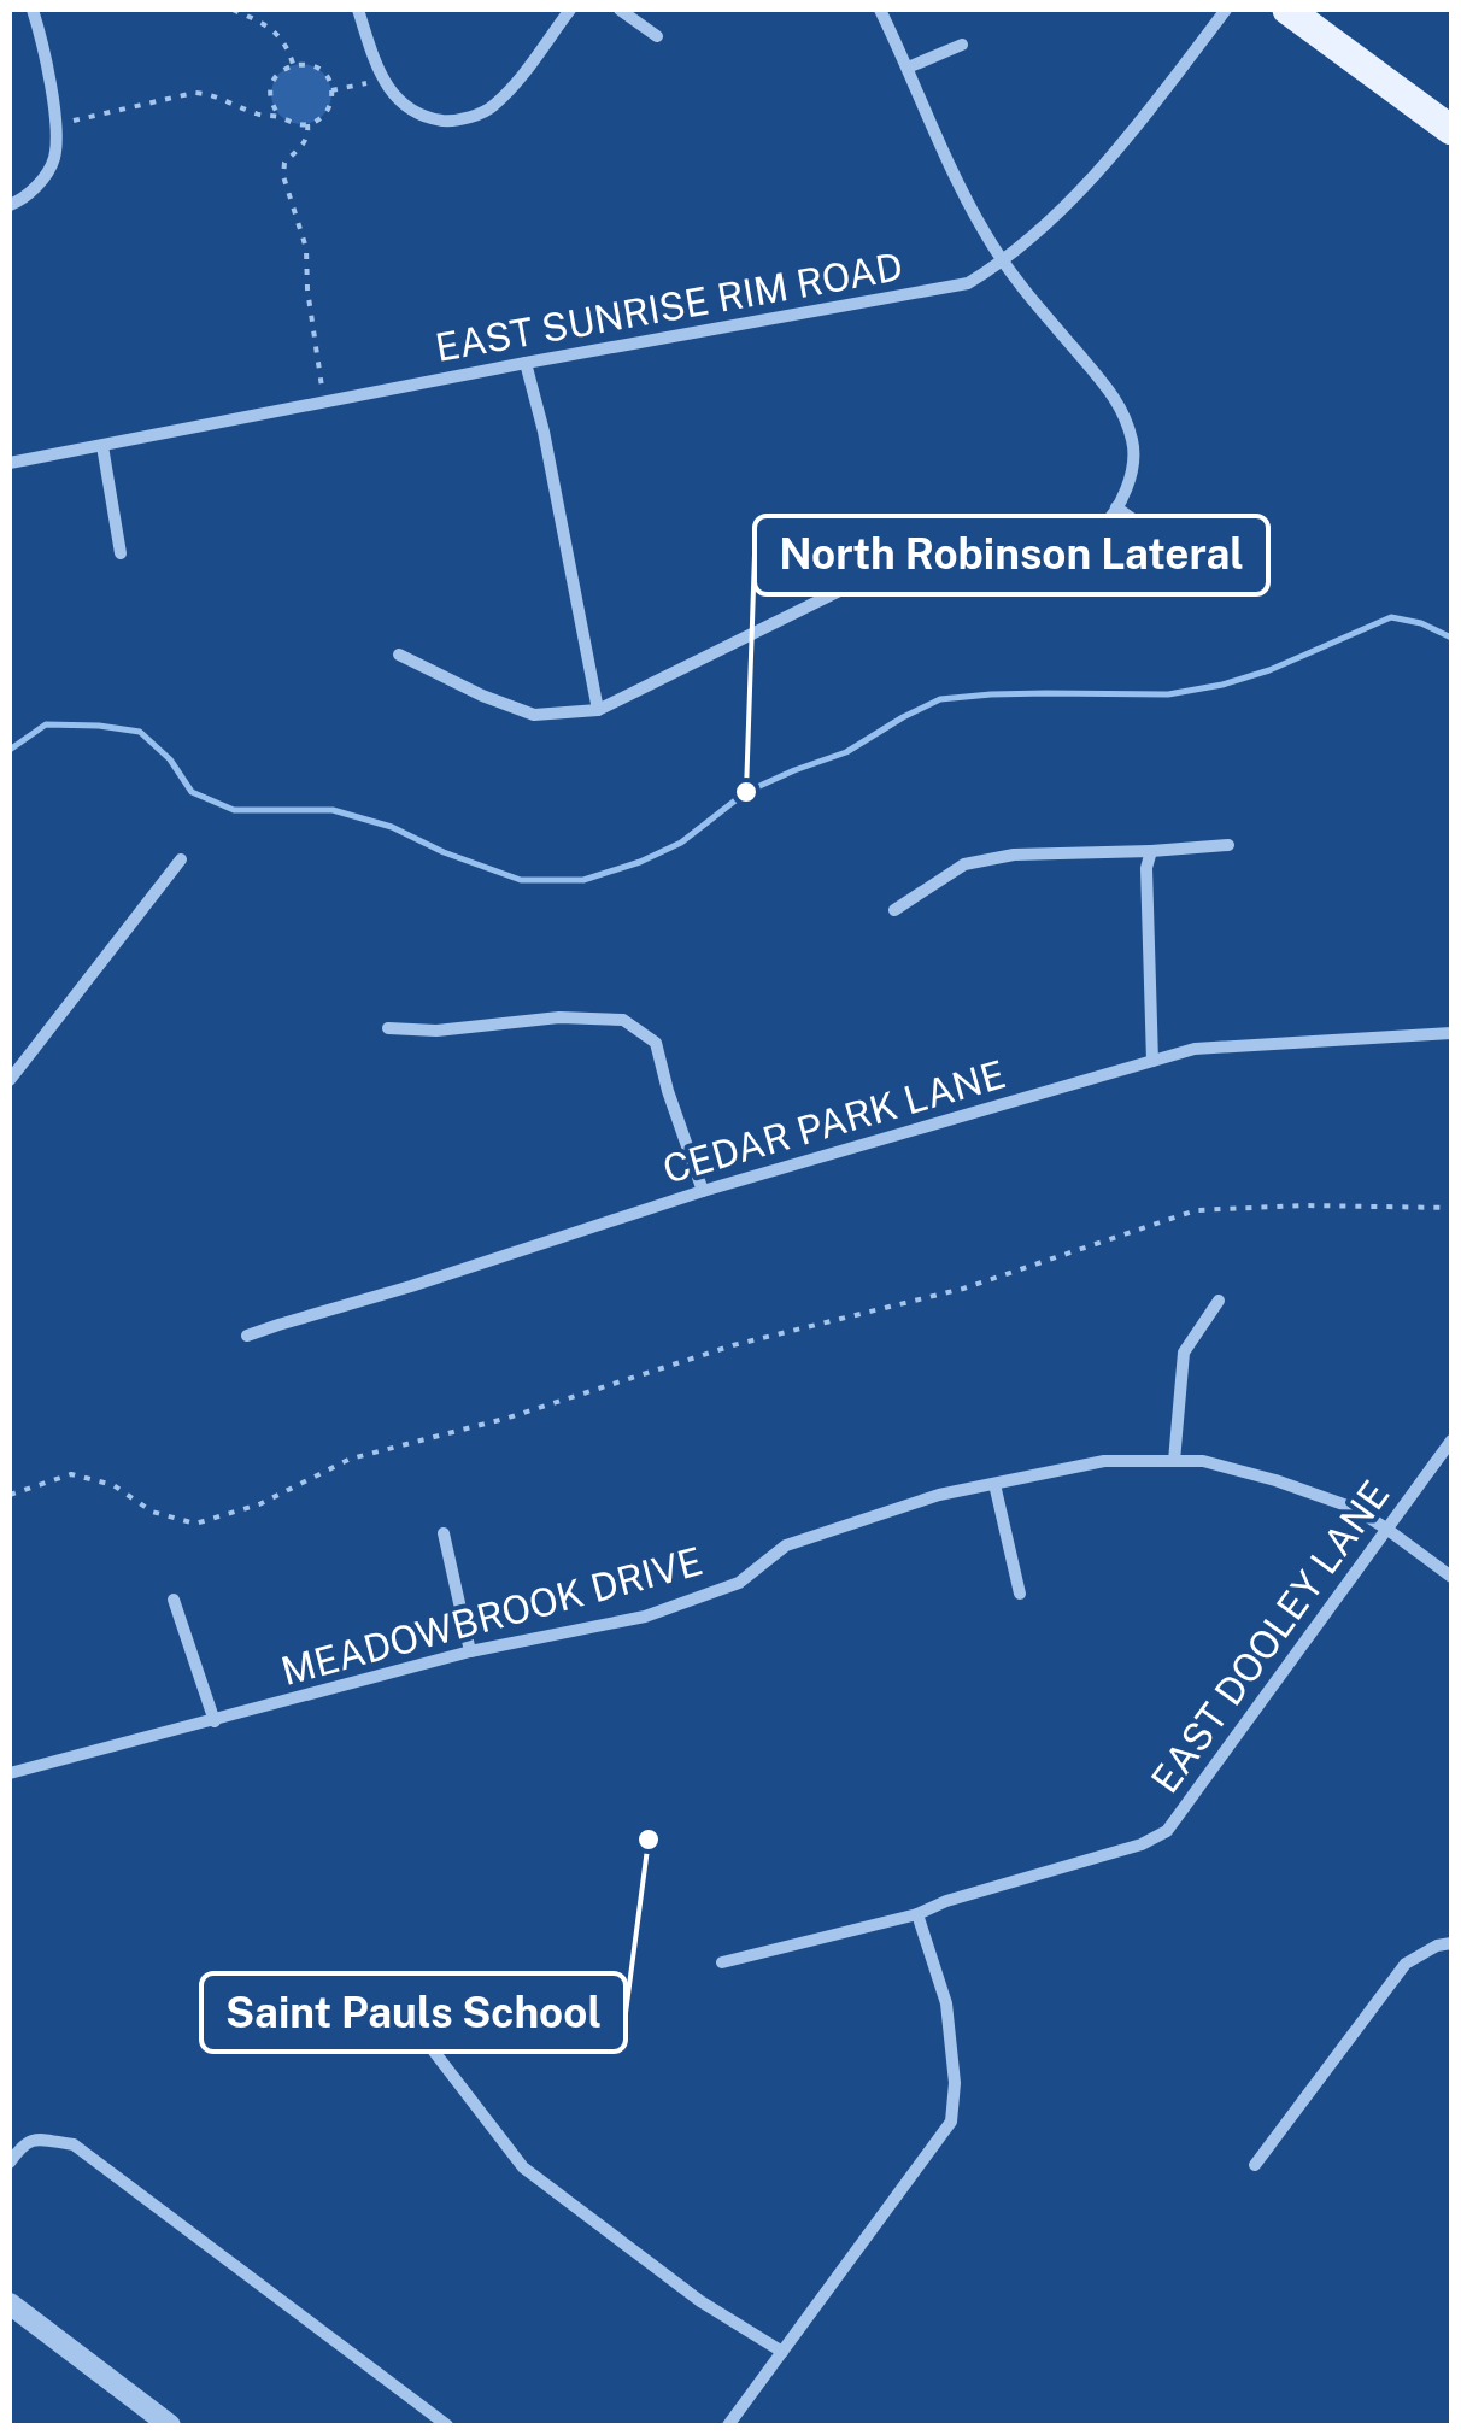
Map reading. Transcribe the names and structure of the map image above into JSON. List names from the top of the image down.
{
  "streets": {
    "street": [
      "EAST SUNRISE RIM ROAD",
      "CEDAR PARK LANE",
      "MEADOWBROOK DRIVE",
      "EAST DOOLEY LANE"
    ]
  },
  "crossings": [
    ["MEADOWBROOK DRIVE", "EAST DOOLEY LANE"]
  ],
  "places": ["North Robinson Lateral", "Saint Pauls School"]
}
